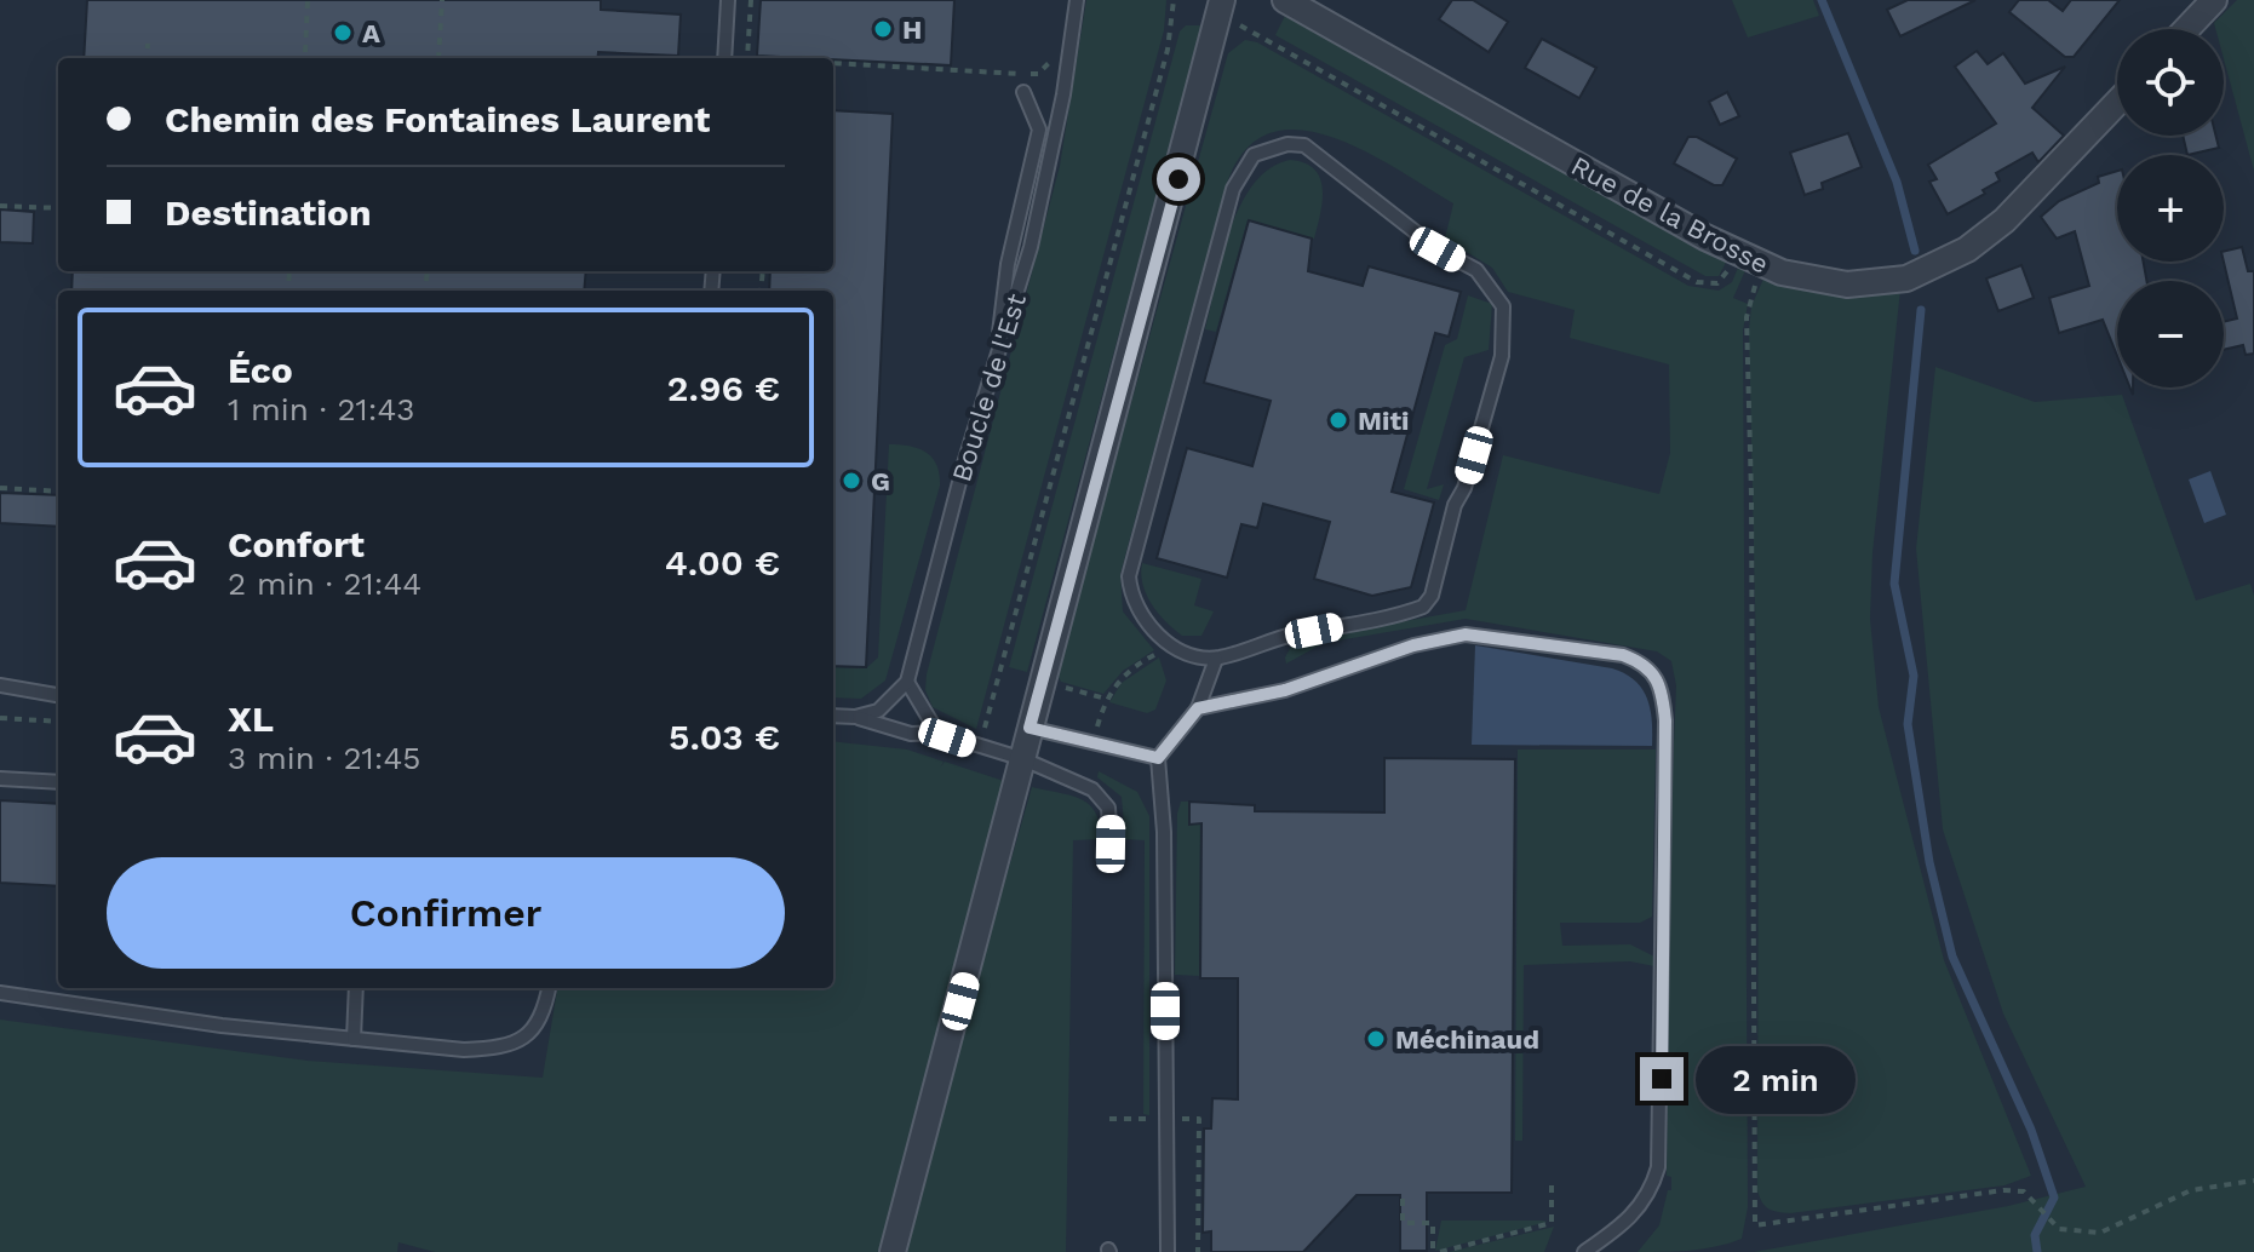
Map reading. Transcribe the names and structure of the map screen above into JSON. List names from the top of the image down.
{
  "streets": {
    "street": ["Rue de la Brosse"],
    "lane": ["Boucle de l'Est"]
  },
  "places": [
    "H",
    "A",
    "Miti",
    "G",
    "Méchinaud"
  ],
  "page": {
    "map_buttons": ["+", "−"],
    "banner": ["Chemin des Fontaines Laurent", "Destination"],
    "list": [
      {
        "name": "Éco",
        "note": "1 min · 21:43",
        "value": "2.96 €"
      },
      {
        "name": "Confort",
        "note": "2 min · 21:44",
        "value": "4.00 €"
      },
      {
        "name": "XL",
        "note": "3 min · 21:45",
        "value": "5.03 €"
      }
    ],
    "buttons": "Confirmer",
    "bubble": "2 min"
  }
}
